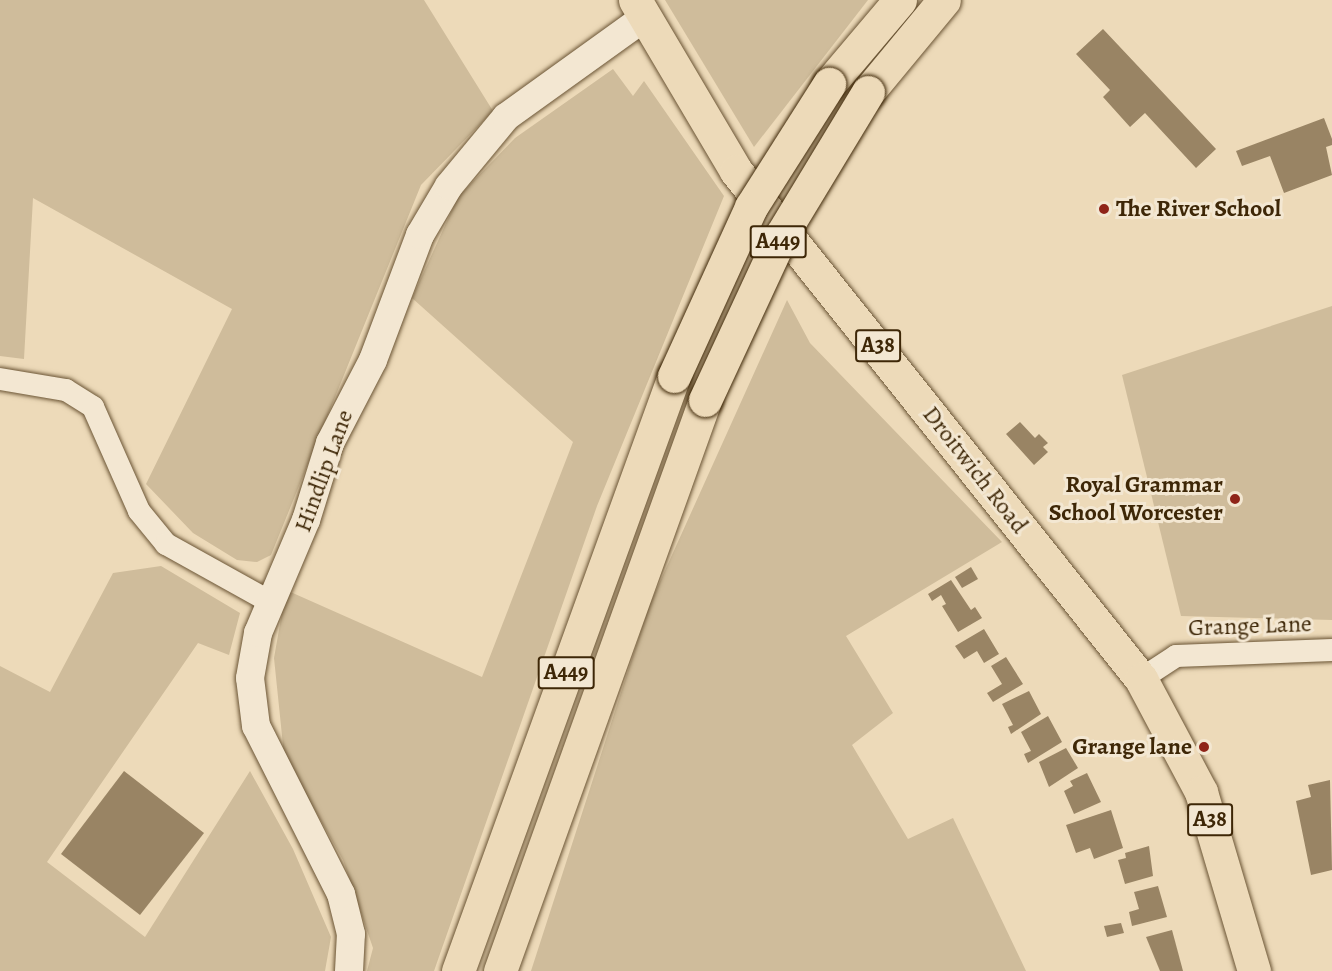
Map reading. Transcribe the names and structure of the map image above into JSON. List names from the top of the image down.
{
  "streets": {
    "main road": ["A449", "A38", "Droitwich Road"],
    "street": ["Hindlip Lane", "Grange Lane"]
  },
  "crossings": [
    ["Droitwich Road", "Hindlip Lane"],
    ["Droitwich Road", "Grange Lane"]
  ],
  "places": ["The River School", "Royal Grammar School Worcester", "Grange lane"]
}
